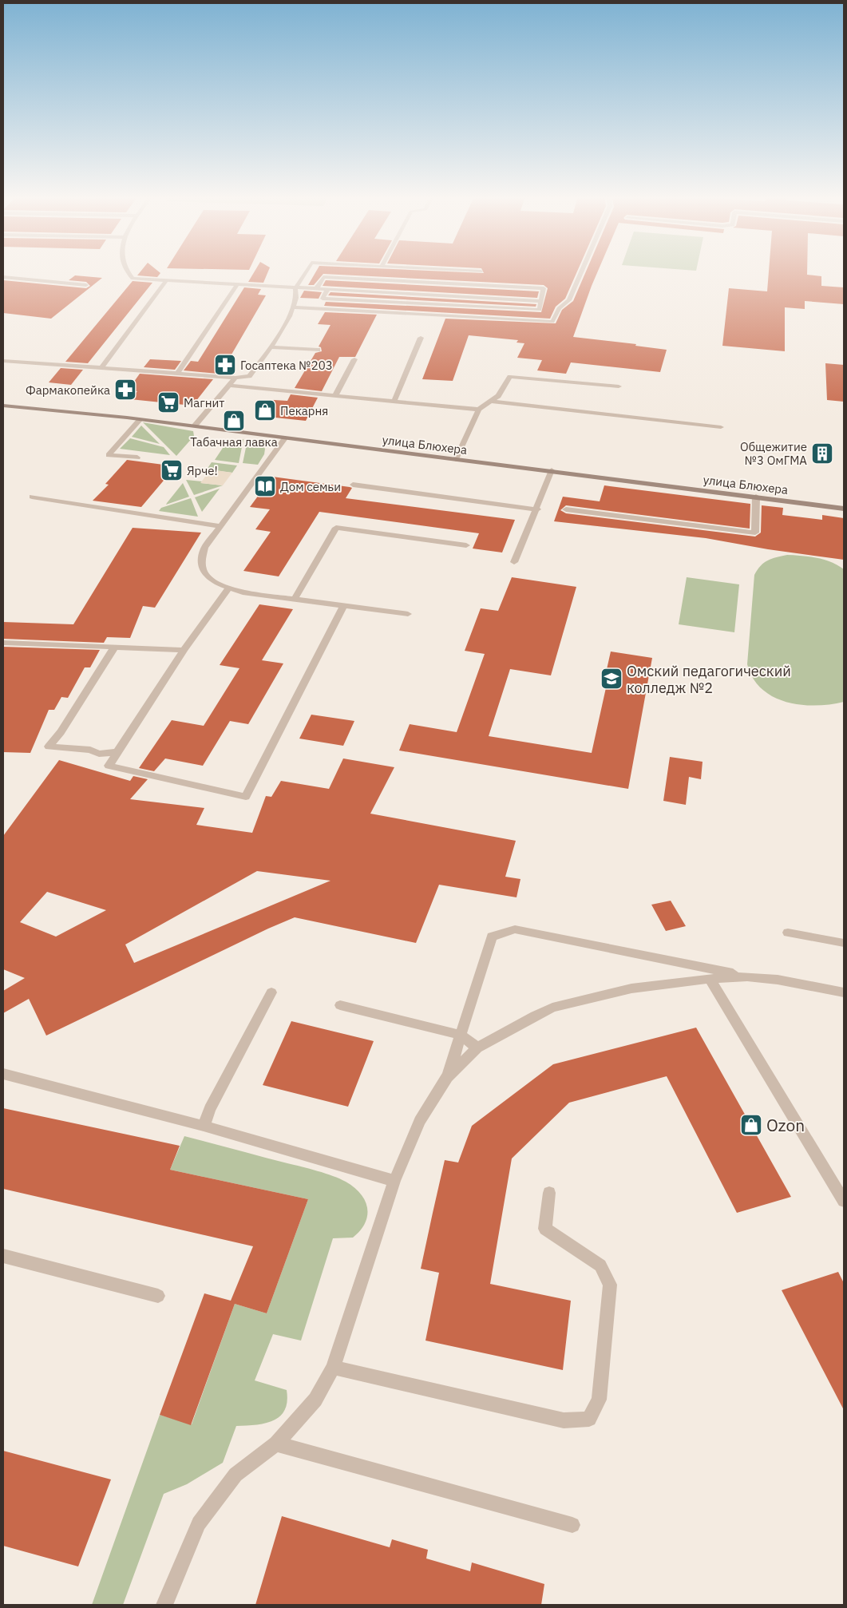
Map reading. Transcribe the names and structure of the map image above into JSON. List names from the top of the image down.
{
  "streets": {
    "street": ["улица Блюхера"]
  },
  "places": {
    "pharmacy": ["Госаптека №203", "Фармакопейка"],
    "supermarket": ["Магнит", "Ярче!"],
    "shop": ["Пекарня", "Табачная лавка", "Ozon"],
    "building": ["Общежитие №3 ОмГМА"],
    "library": ["Дом семьи"],
    "school or university": ["Омский педагогический колледж №2"]
  }
}
